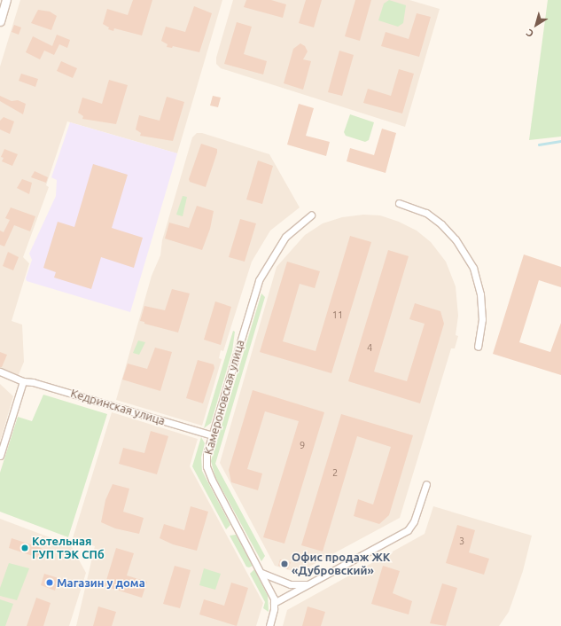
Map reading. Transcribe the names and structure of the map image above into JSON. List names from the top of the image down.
{
  "streets": {
    "street": ["Камероновская улица", "Кедринская улица"]
  },
  "crossings": [
    ["Камероновская улица", "Кедринская улица"]
  ],
  "places": ["Котельная ГУП ТЭК СПб", "Офис продаж ЖК «Дубровский»", "Магазин у дома"],
  "house_numbers": [
    "11",
    "4",
    "9",
    "2",
    "3"
  ],
  "north": "bottom left"
}
